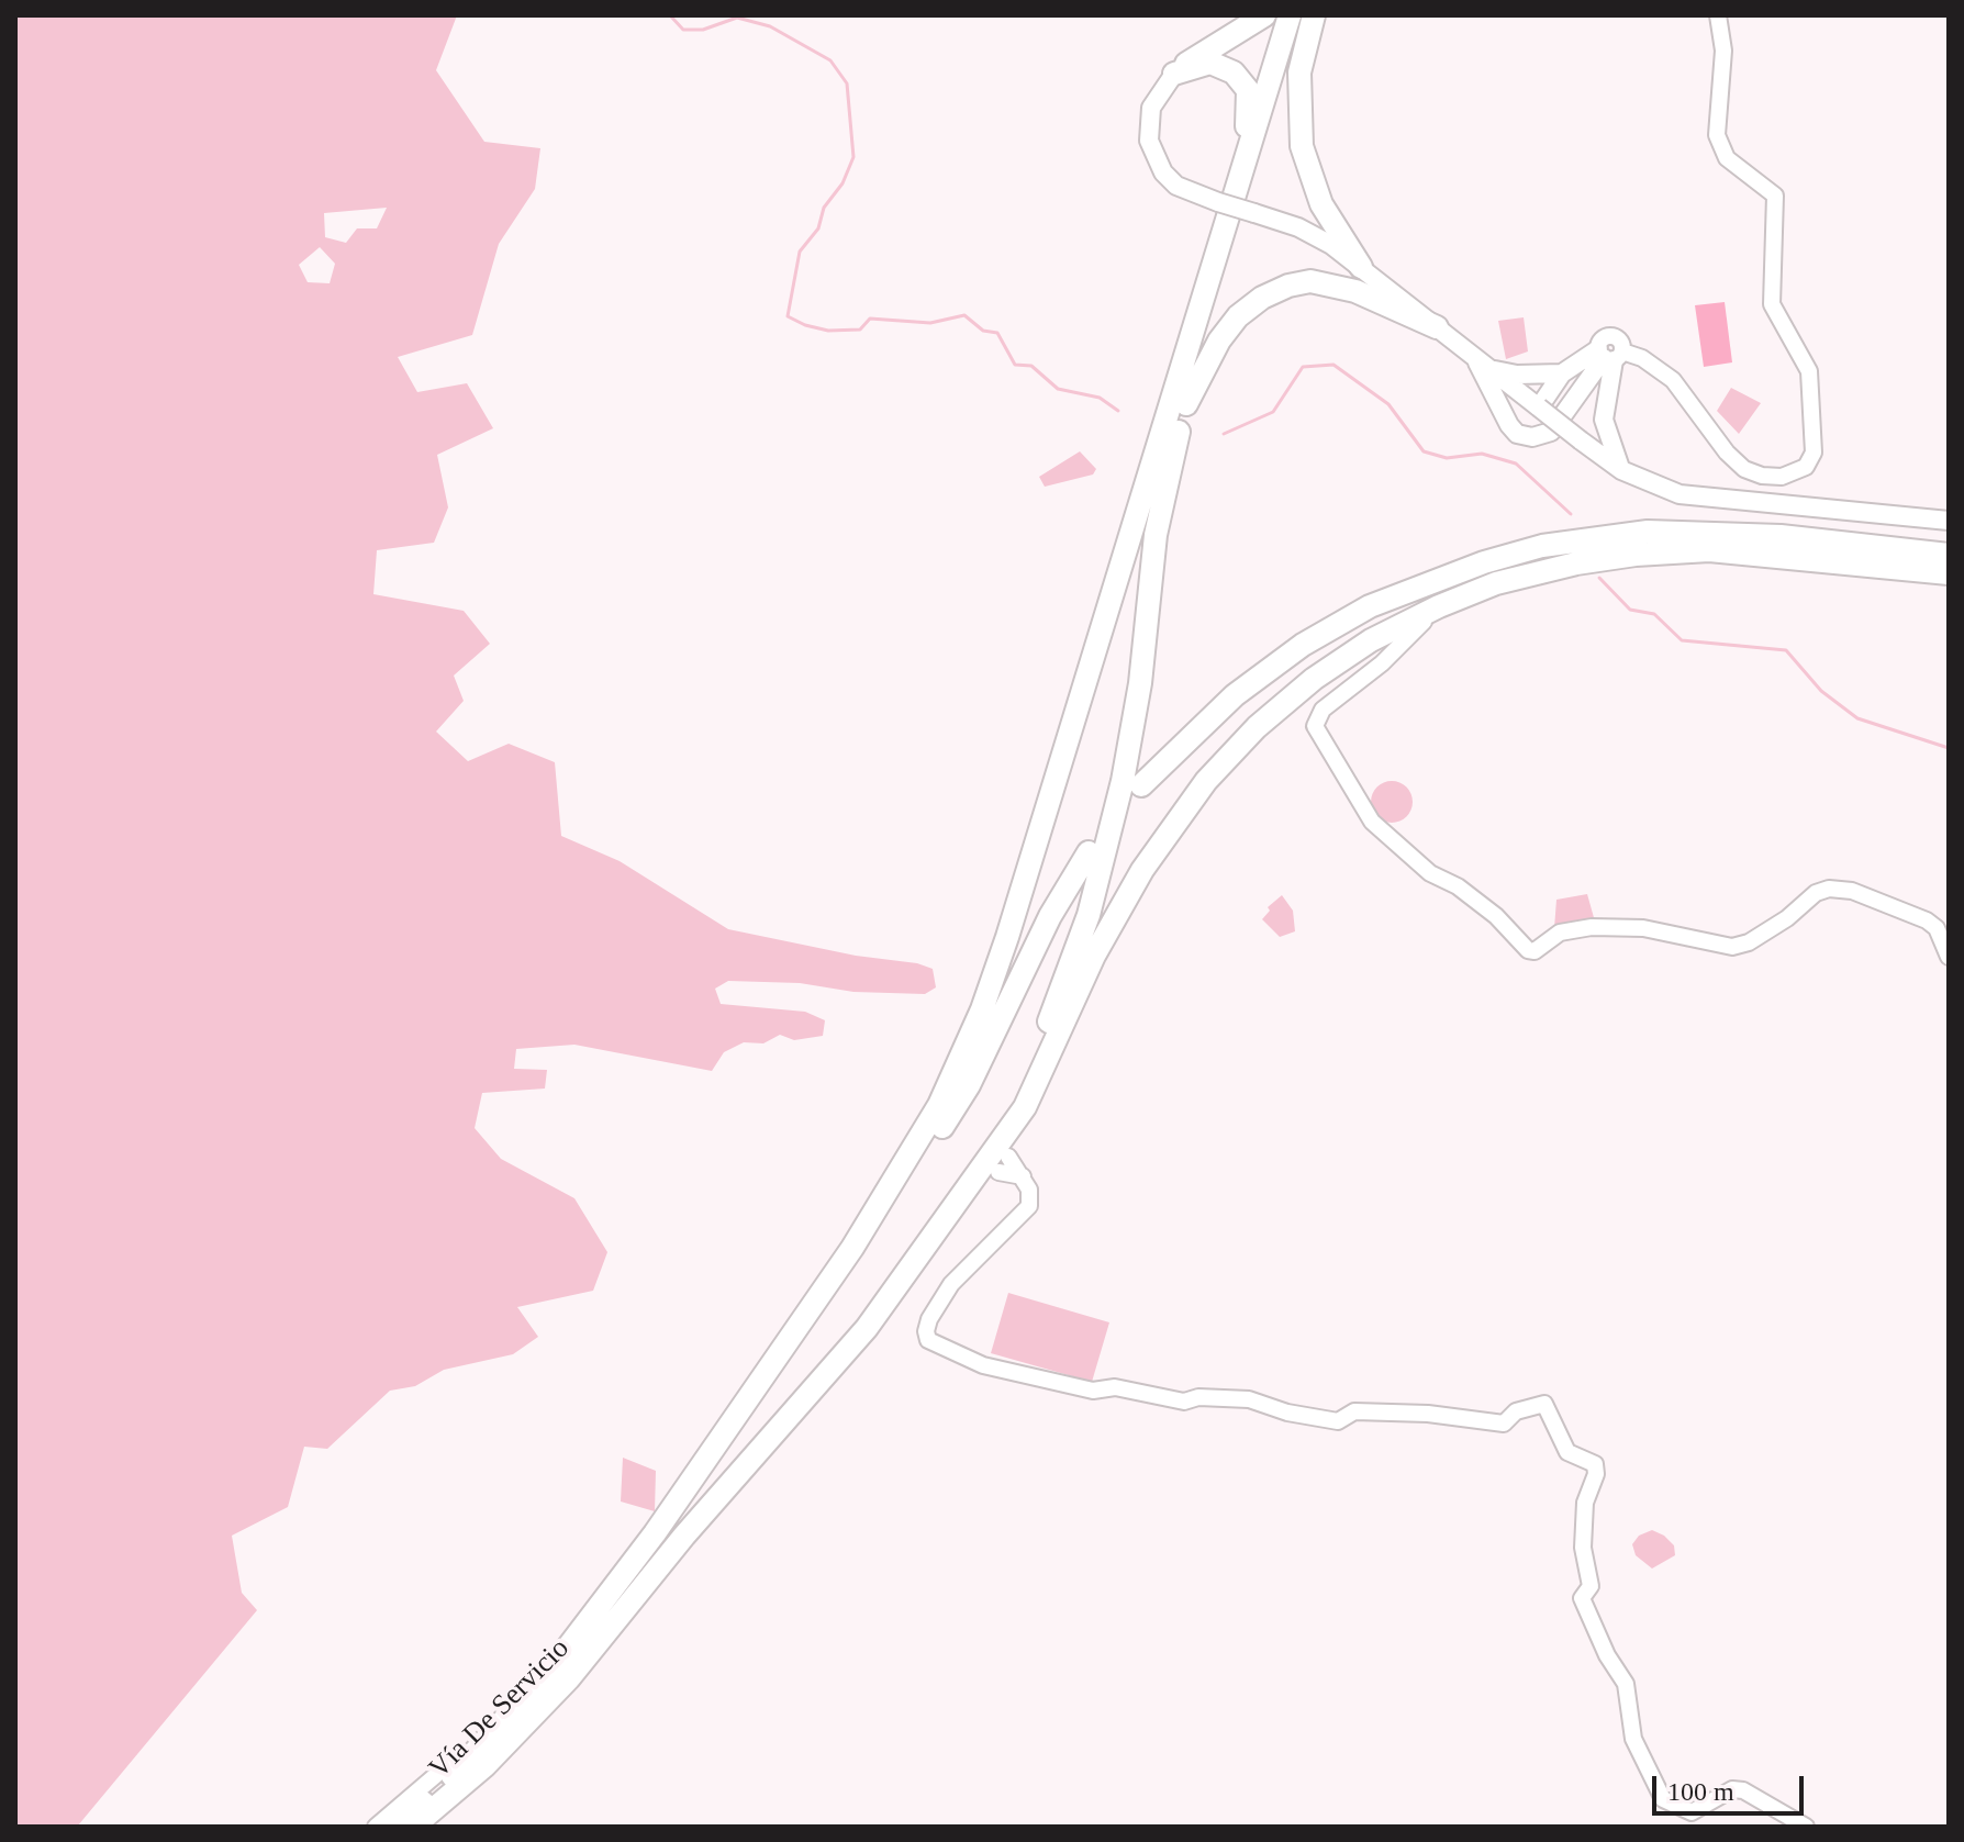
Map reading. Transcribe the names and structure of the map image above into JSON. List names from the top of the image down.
{
  "streets": {
    "street": ["Vía De Servicio"]
  },
  "scale_bar": "100 m"
}
